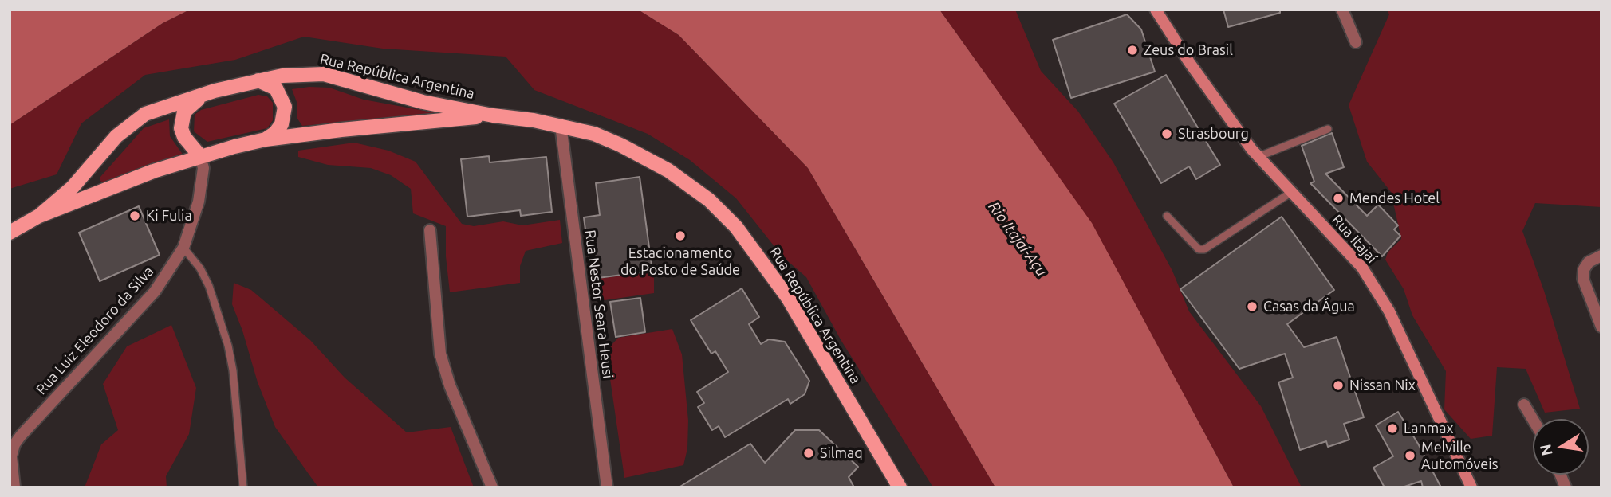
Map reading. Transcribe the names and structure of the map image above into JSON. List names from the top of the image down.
{
  "streets": {
    "main road": ["Rua República Argentina", "Rua Itajaí"],
    "street": ["Rua Nestor Seara Heusi", "Rua Luiz Eleodoro da Silva"]
  },
  "crossings": [
    ["Rua República Argentina", "Rua Nestor Seara Heusi"],
    ["Rua República Argentina", "Rua Luiz Eleodoro da Silva"]
  ],
  "water": ["Rio Itajaí-Açu"],
  "places": [
    "Zeus do Brasil",
    "Strasbourg",
    "Mendes Hotel",
    "Ki Fulia",
    "Estacionamento do Posto de Saúde",
    "Casas da Água",
    "Nissan Nix",
    "Lanmax",
    "Silmaq",
    "Melville Automóveis"
  ],
  "north": "left"
}
